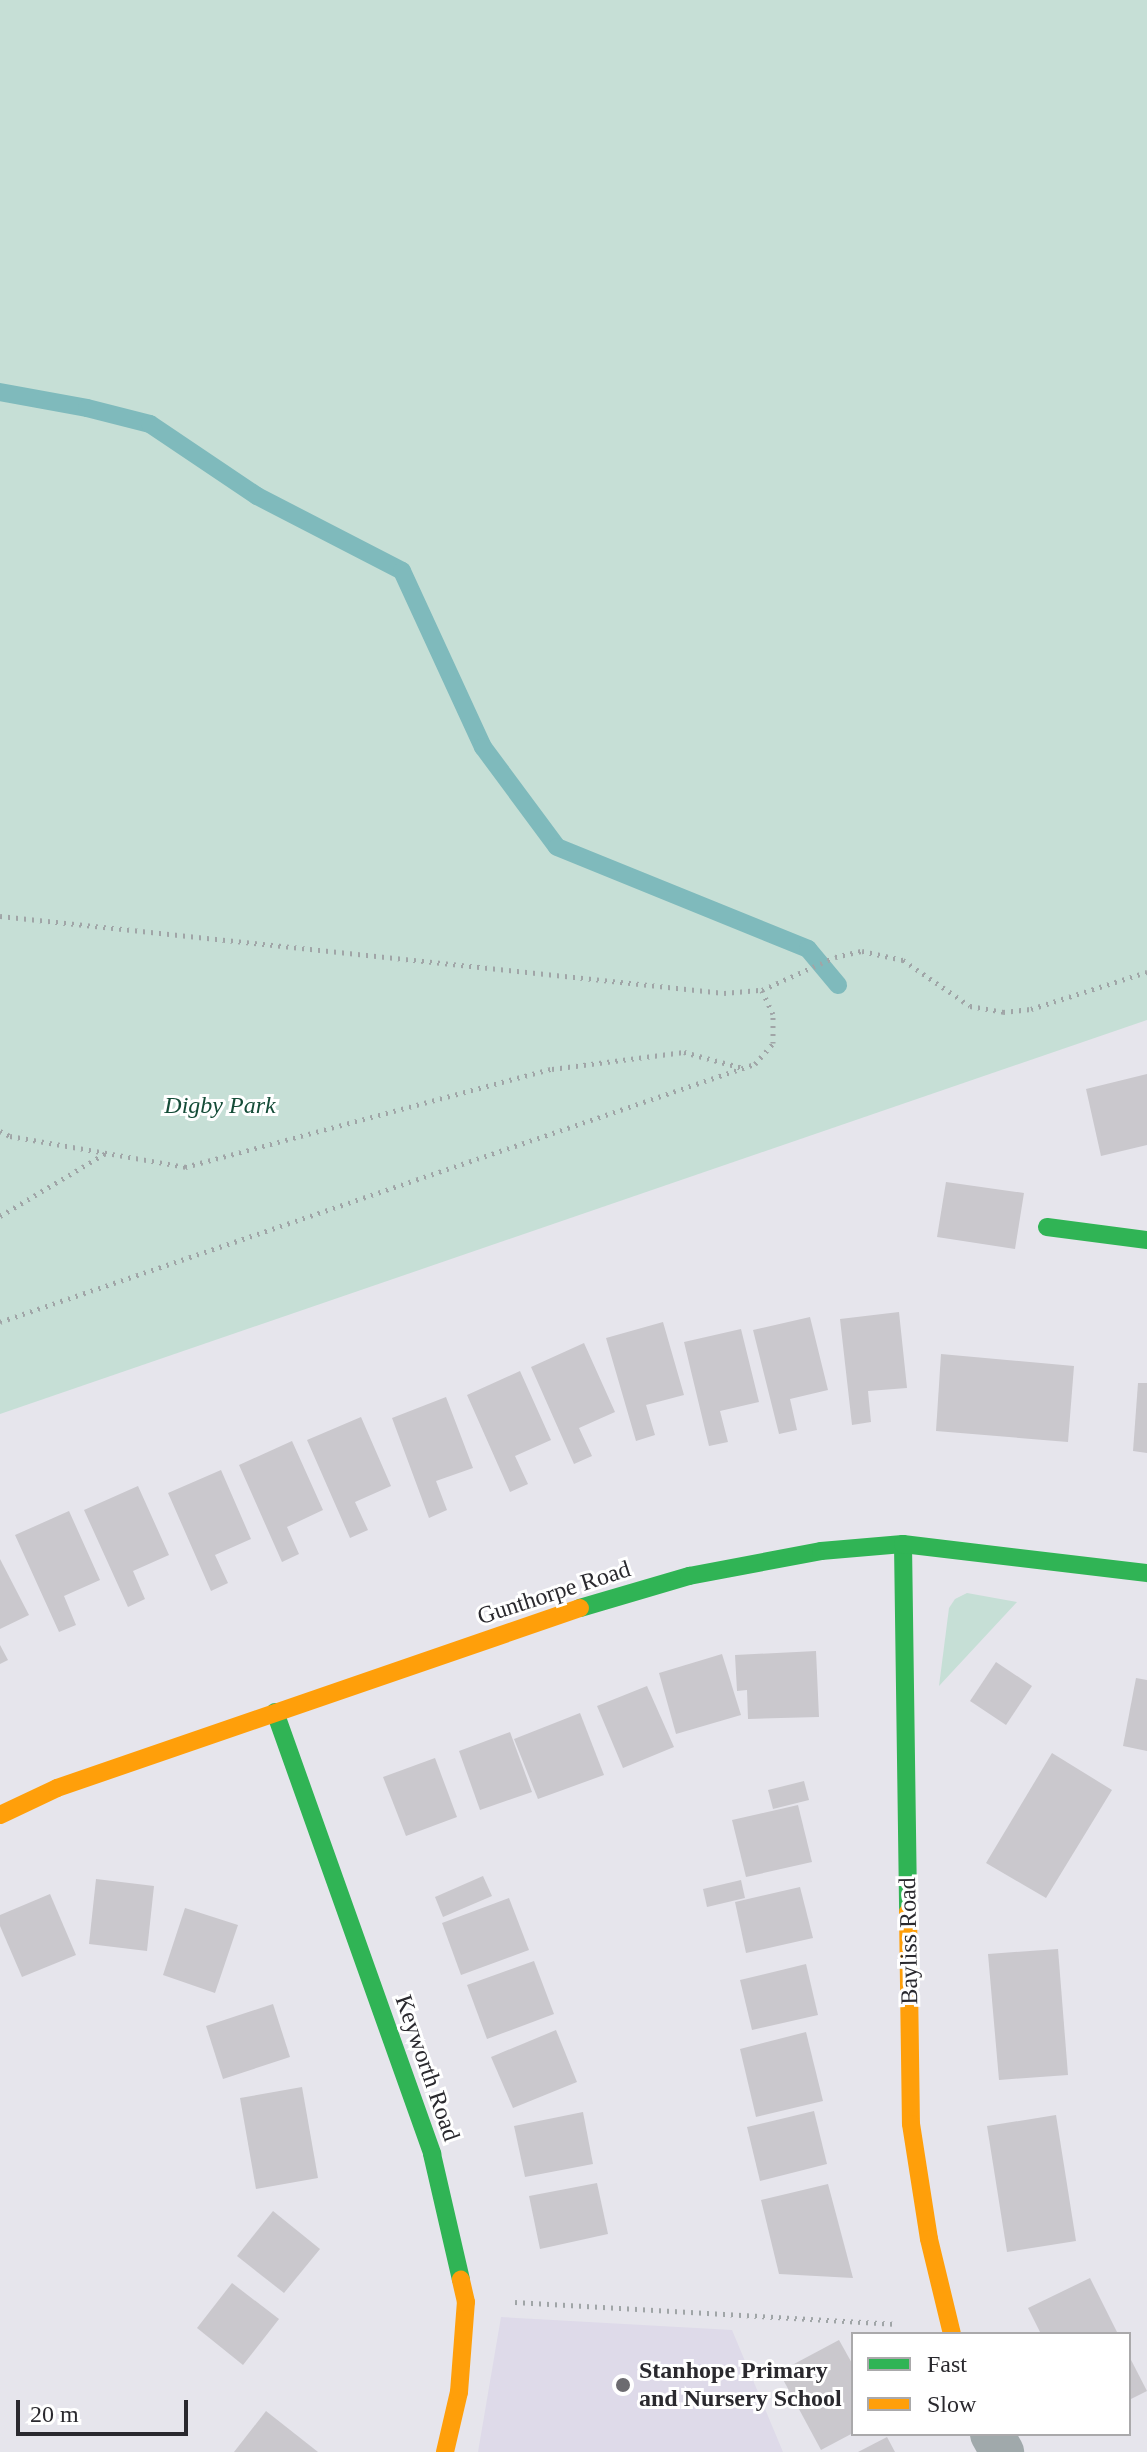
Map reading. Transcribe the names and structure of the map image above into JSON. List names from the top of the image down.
{
  "streets": {
    "street": ["Gunthorpe Road", "Bayliss Road", "Keyworth Road"]
  },
  "crossings": [
    ["Gunthorpe Road", "Bayliss Road"],
    ["Gunthorpe Road", "Keyworth Road"]
  ],
  "parks": ["Digby Park"],
  "places": ["Stanhope Primary and Nursery School"],
  "legend": ["Fast", "Slow"],
  "scale_bar": "20 m"
}
